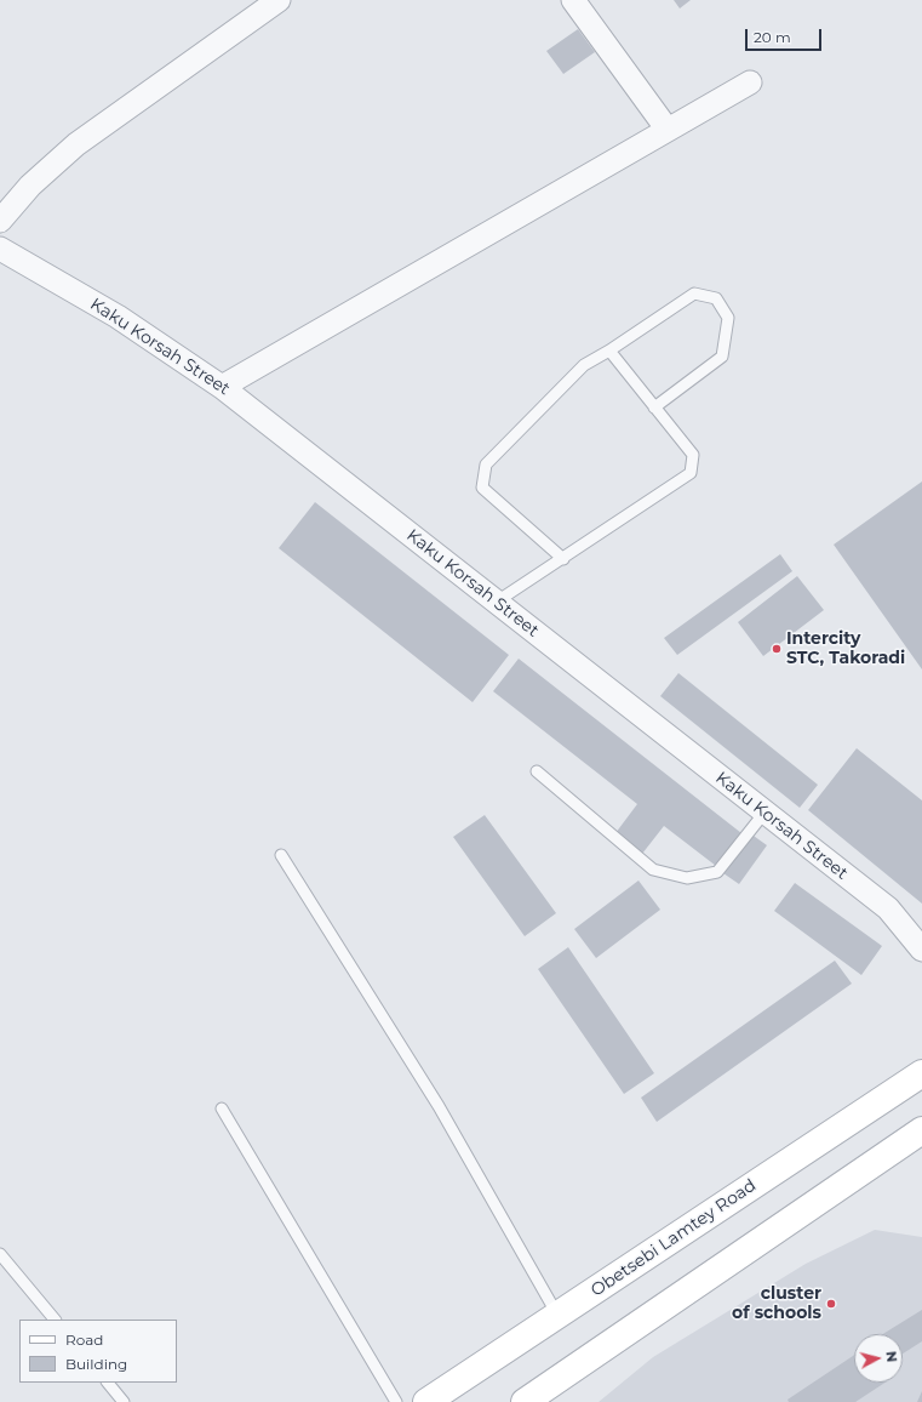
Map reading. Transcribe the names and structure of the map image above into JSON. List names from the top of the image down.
{
  "streets": {
    "main road": ["Obetsebi Lamtey Road"],
    "street": ["Kaku Korsah Street"]
  },
  "places": ["Intercity STC, Takoradi", "cluster of schools"],
  "legend": ["Road", "Building"],
  "scale_bar": "20 m",
  "north": "right"
}
